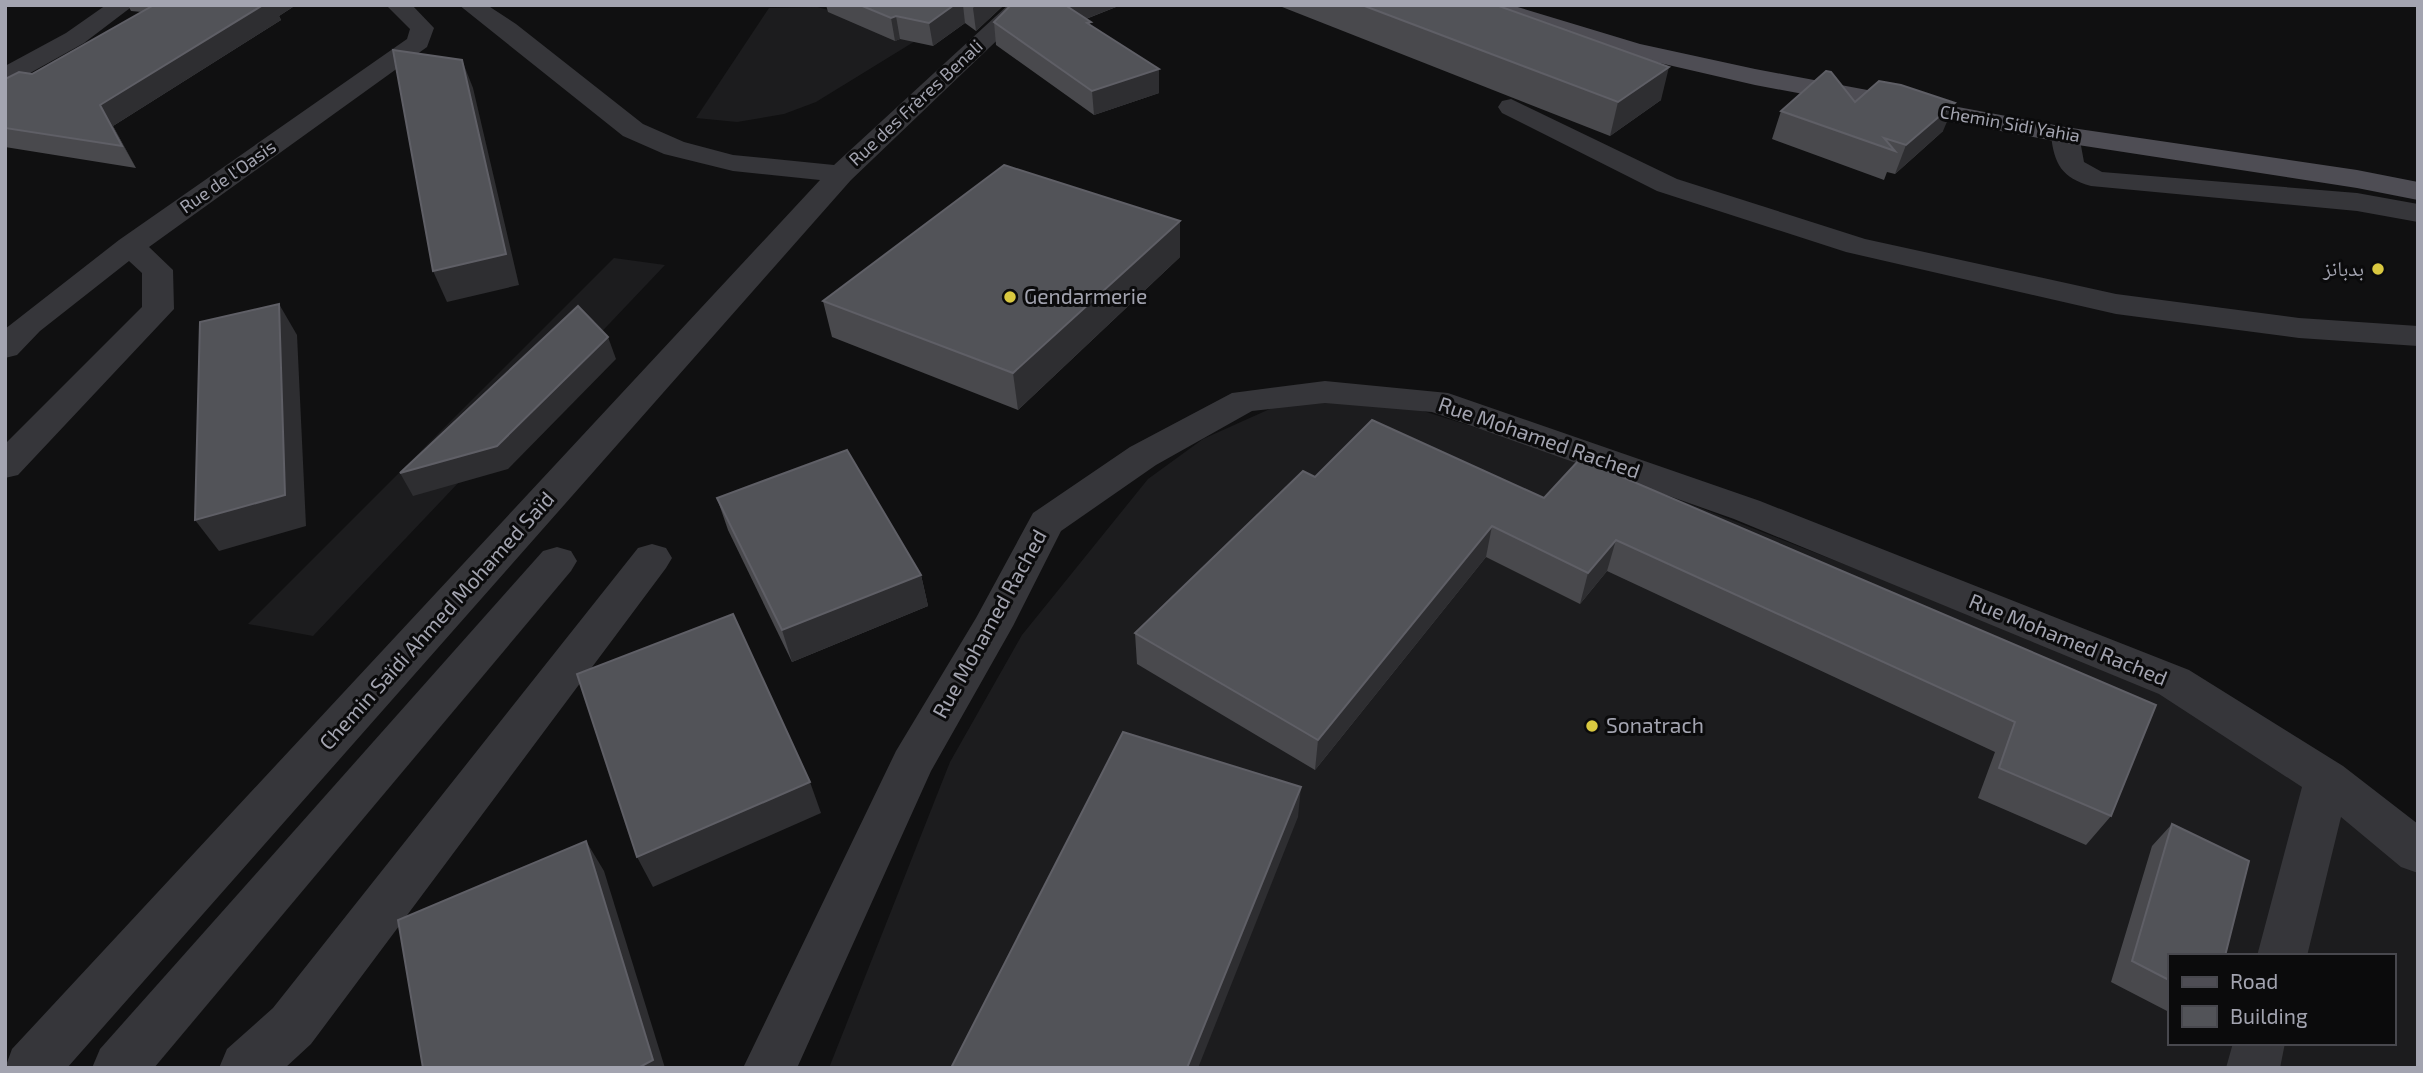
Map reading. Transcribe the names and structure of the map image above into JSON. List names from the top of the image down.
{
  "streets": {
    "main road": ["Chemin Sidi Yahia"],
    "street": [
      "Rue des Frères Benali",
      "Rue de l'Oasis",
      "Rue Mohamed Rached",
      "Chemin Saïdi Ahmed Mohamed Saïd"
    ]
  },
  "crossings": [
    ["Rue des Frères Benali", "Chemin Saïdi Ahmed Mohamed Saïd"]
  ],
  "places": ["بدبانز", "Gendarmerie", "Sonatrach"],
  "legend": ["Road", "Building"]
}
